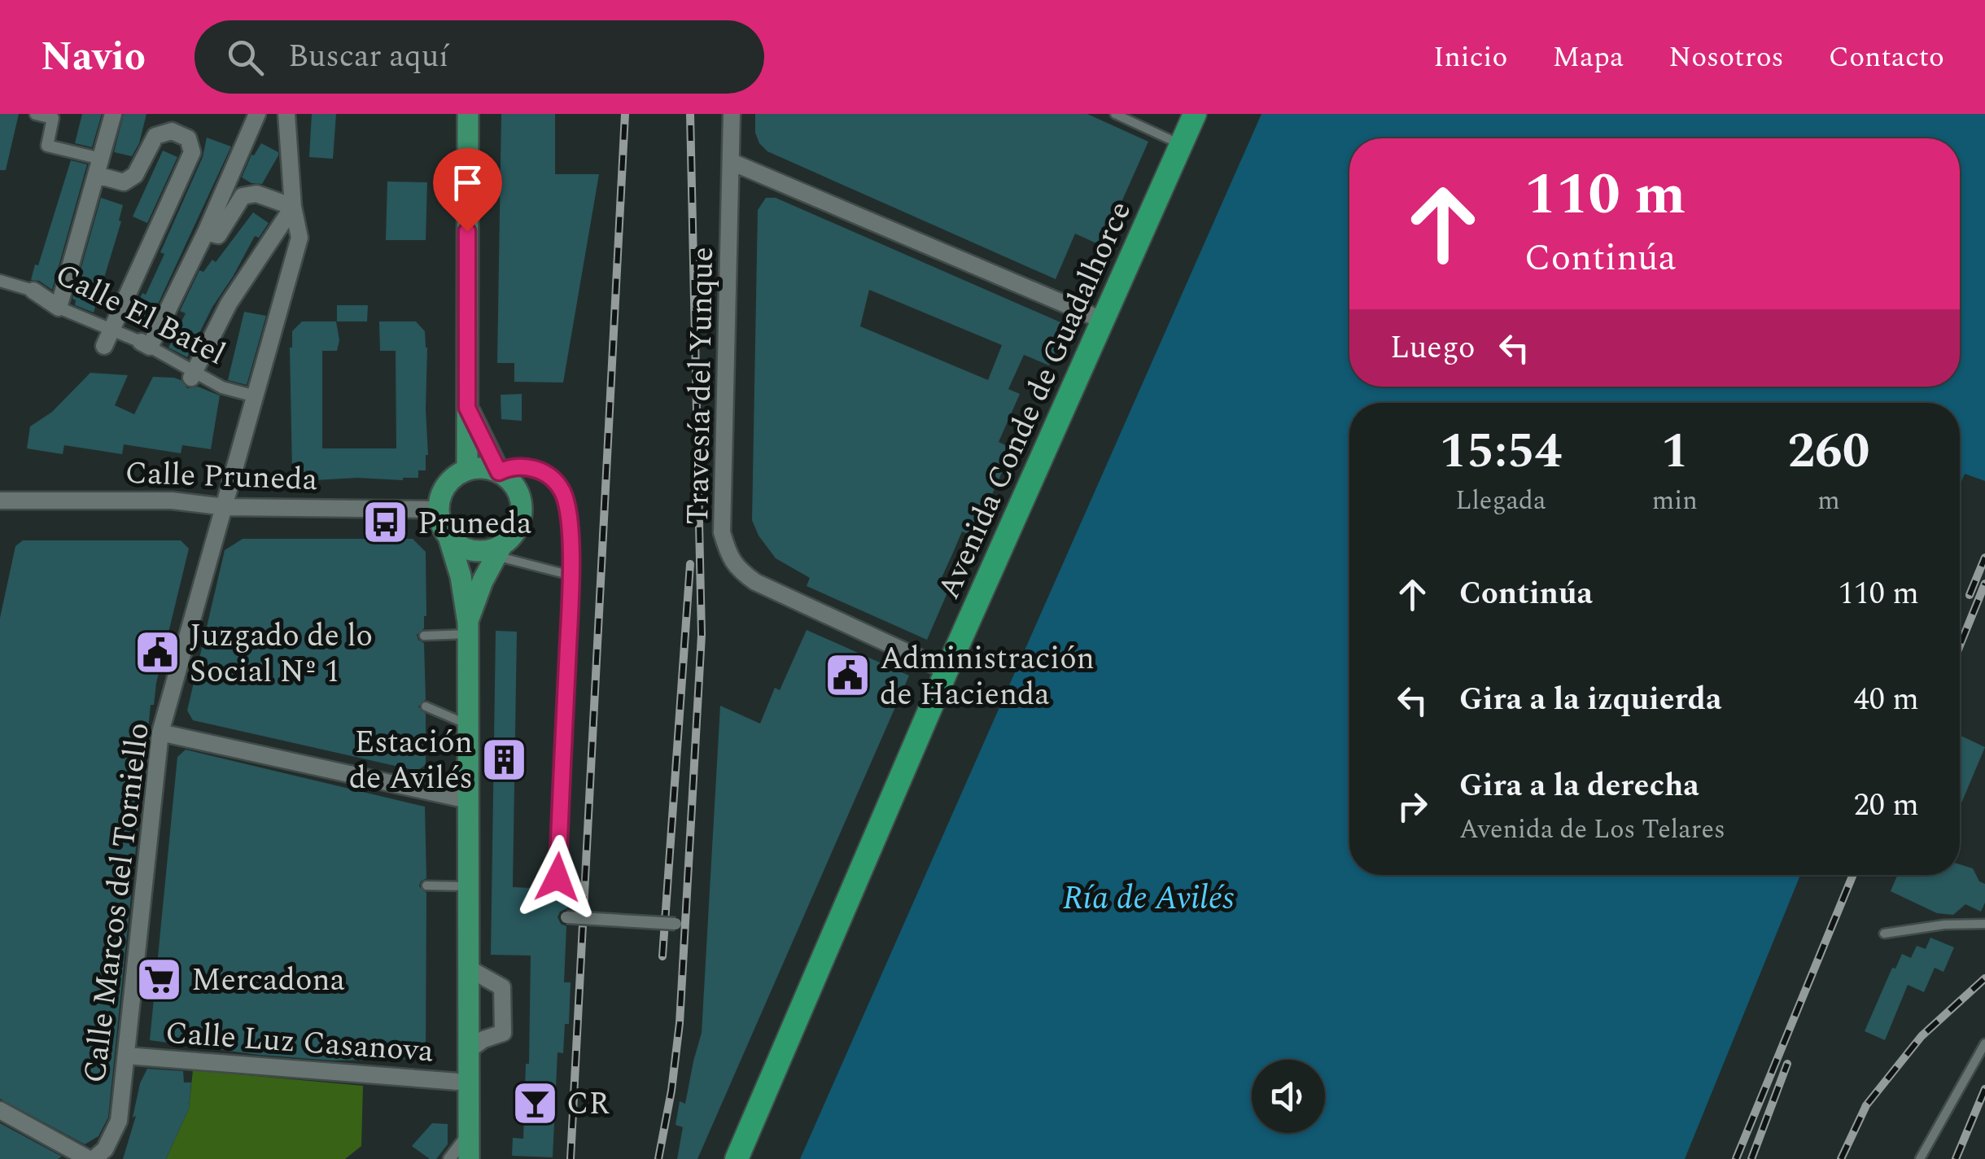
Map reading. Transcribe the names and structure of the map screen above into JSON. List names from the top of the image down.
{
  "streets": {
    "highway": ["Avenida Conde de Guadalhorce"],
    "street": [
      "Calle El Batel",
      "Travesía del Yunque",
      "Calle Pruneda",
      "Calle Marcos del Torniello",
      "Calle Luz Casanova"
    ]
  },
  "crossings": [
    ["Calle El Batel", "Calle Marcos del Torniello"],
    ["Travesía del Yunque", "Avenida Conde de Guadalhorce"],
    ["Calle Pruneda", "Calle Marcos del Torniello"],
    ["Calle Marcos del Torniello", "Calle Luz Casanova"]
  ],
  "water": ["Ría de Avilés"],
  "places": {
    "bus stop": ["Pruneda"],
    "public building": ["Juzgado de lo Social Nº 1", "Administración de Hacienda"],
    "building": ["Estación de Avilés"],
    "supermarket": ["Mercadona"],
    "bar": ["CR"]
  },
  "page": {
    "header": "Navio",
    "search": "Buscar aquí",
    "nav": [
      "Inicio",
      "Mapa",
      "Nosotros",
      "Contacto"
    ],
    "turn": ["110 m", "Continúa"],
    "then": "Luego",
    "eta": [
      "15:54",
      "Llegada",
      "1",
      "min",
      "260",
      "m"
    ],
    "list": [
      {
        "name": "Continúa",
        "value": "110 m"
      },
      {
        "name": "Gira a la izquierda",
        "value": "40 m"
      },
      {
        "name": "Gira a la derecha",
        "note": "Avenida de Los Telares",
        "value": "20 m"
      }
    ]
  }
}
